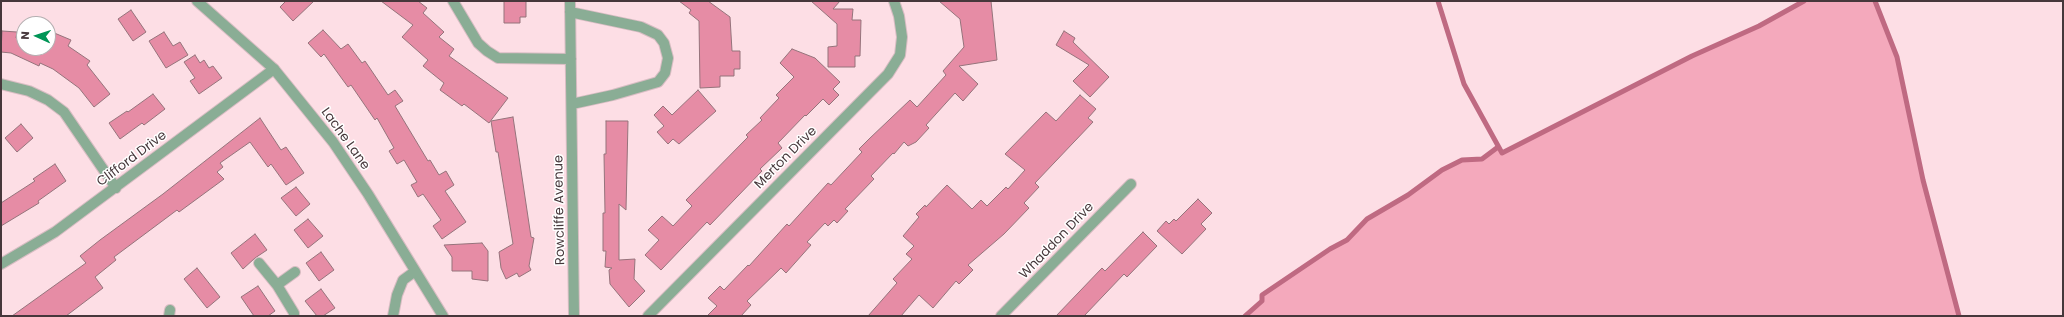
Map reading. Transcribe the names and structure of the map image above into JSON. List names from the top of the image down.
{
  "streets": {
    "street": [
      "Lache Lane",
      "Merton Drive",
      "Clifford Drive",
      "Rowcliffe Avenue",
      "Whaddon Drive"
    ]
  },
  "crossings": [
    ["Lache Lane", "Clifford Drive"]
  ],
  "north": "left"
}
